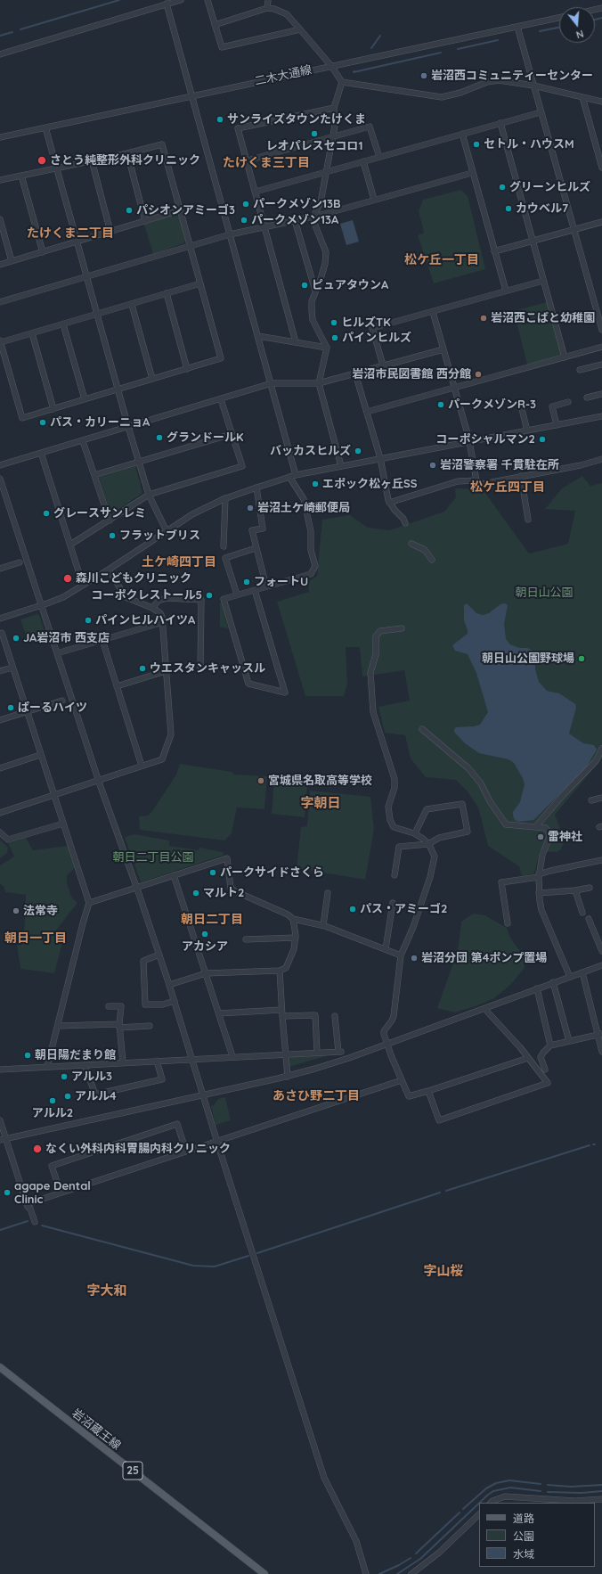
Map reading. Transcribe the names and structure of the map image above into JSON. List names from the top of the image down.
{
  "streets": {
    "main road": ["岩沼蔵王線", "25"],
    "street": ["二木大通線"]
  },
  "districts": [
    "たけくま三丁目",
    "たけくま二丁目",
    "松ケ丘一丁目",
    "松ケ丘四丁目",
    "土ケ崎四丁目",
    "字朝日",
    "朝日二丁目",
    "朝日一丁目",
    "あさひ野二丁目",
    "字山桜",
    "字大和"
  ],
  "parks": ["朝日山公園", "朝日二丁目公園"],
  "places": [
    "岩沼西コミュニティーセンター",
    "サンライズタウンたけくま",
    "レオパレスセコロ1",
    "セトル・ハウスM",
    "さとう純整形外科クリニック",
    "グリーンヒルズ",
    "パークメゾン13B",
    "カウベル7",
    "パシオンアミーゴ3",
    "パークメゾン13A",
    "ピュアタウンA",
    "岩沼西こばと幼稚園",
    "ヒルズTK",
    "パインヒルズ",
    "岩沼市民図書館 西分館",
    "パークメゾンR-3",
    "パス・カリーニョA",
    "グランドールK",
    "コーポシャルマン2",
    "バッカスヒルズ",
    "岩沼警察署 千貫駐在所",
    "エポック松ヶ丘SS",
    "岩沼土ケ崎郵便局",
    "グレースサンレミ",
    "フラットブリス",
    "森川こどもクリニック",
    "フォートU",
    "コーポクレストール5",
    "パインヒルハイツA",
    "JA岩沼市 西支店",
    "朝日山公園野球場",
    "ウエスタンキャッスル",
    "ぱーるハイツ",
    "宮城県名取高等学校",
    "雷神社",
    "パークサイドさくら",
    "マルト2",
    "パス・アミーゴ2",
    "法常寺",
    "アカシア",
    "岩沼分団 第4ポンプ置場",
    "朝日陽だまり館",
    "アルル3",
    "アルル4",
    "アルル2",
    "なくい外科内科胃腸内科クリニック",
    "agape Dental Clinic"
  ],
  "legend": ["道路", "公園", "水域"],
  "north": "bottom"
}
